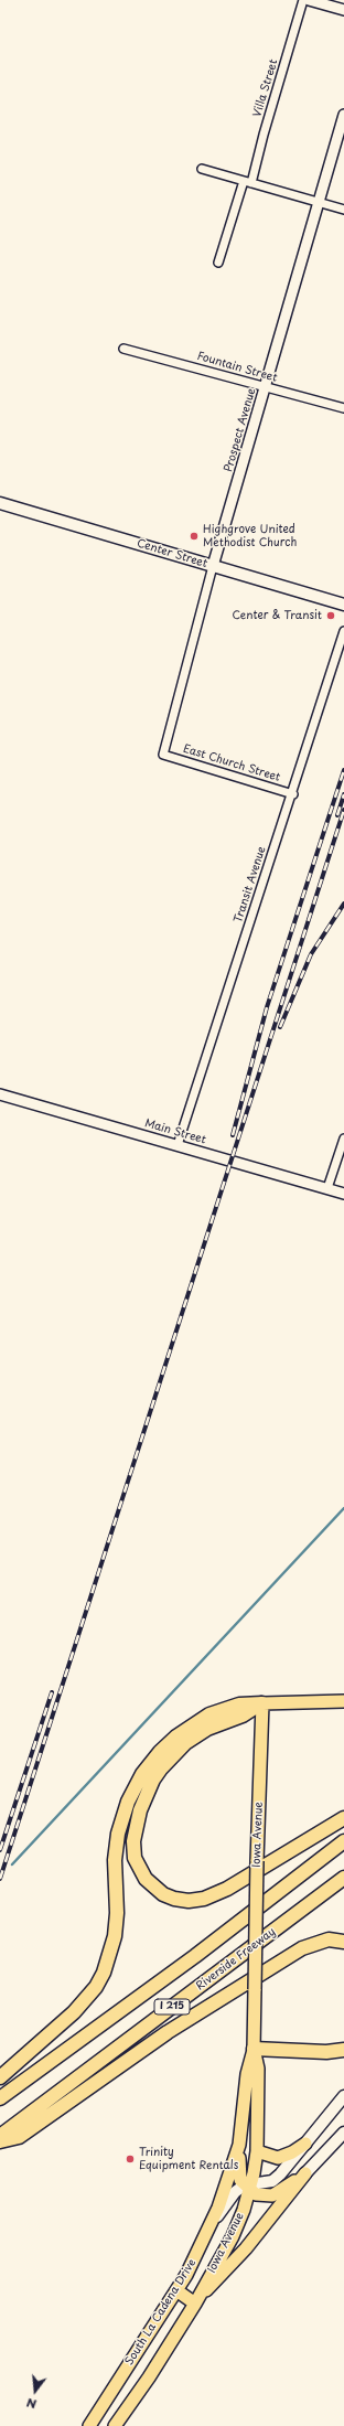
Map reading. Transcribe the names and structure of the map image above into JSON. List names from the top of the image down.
{
  "streets": {
    "highway": ["Riverside Freeway", "I 215"],
    "main road": ["Center Street", "Iowa Avenue", "South La Cadena Drive"],
    "street": [
      "Villa Street",
      "Fountain Street",
      "Prospect Avenue",
      "East Church Street",
      "Transit Avenue",
      "Main Street"
    ]
  },
  "crossings": [
    ["Fountain Street", "Prospect Avenue"],
    ["Prospect Avenue", "Center Street"],
    ["Prospect Avenue", "East Church Street"],
    ["East Church Street", "Transit Avenue"],
    ["Transit Avenue", "Main Street"],
    ["Iowa Avenue", "South La Cadena Drive"]
  ],
  "places": ["Highgrove United Methodist Church", "Center & Transit", "Trinity Equipment Rentals"],
  "north": "bottom"
}
